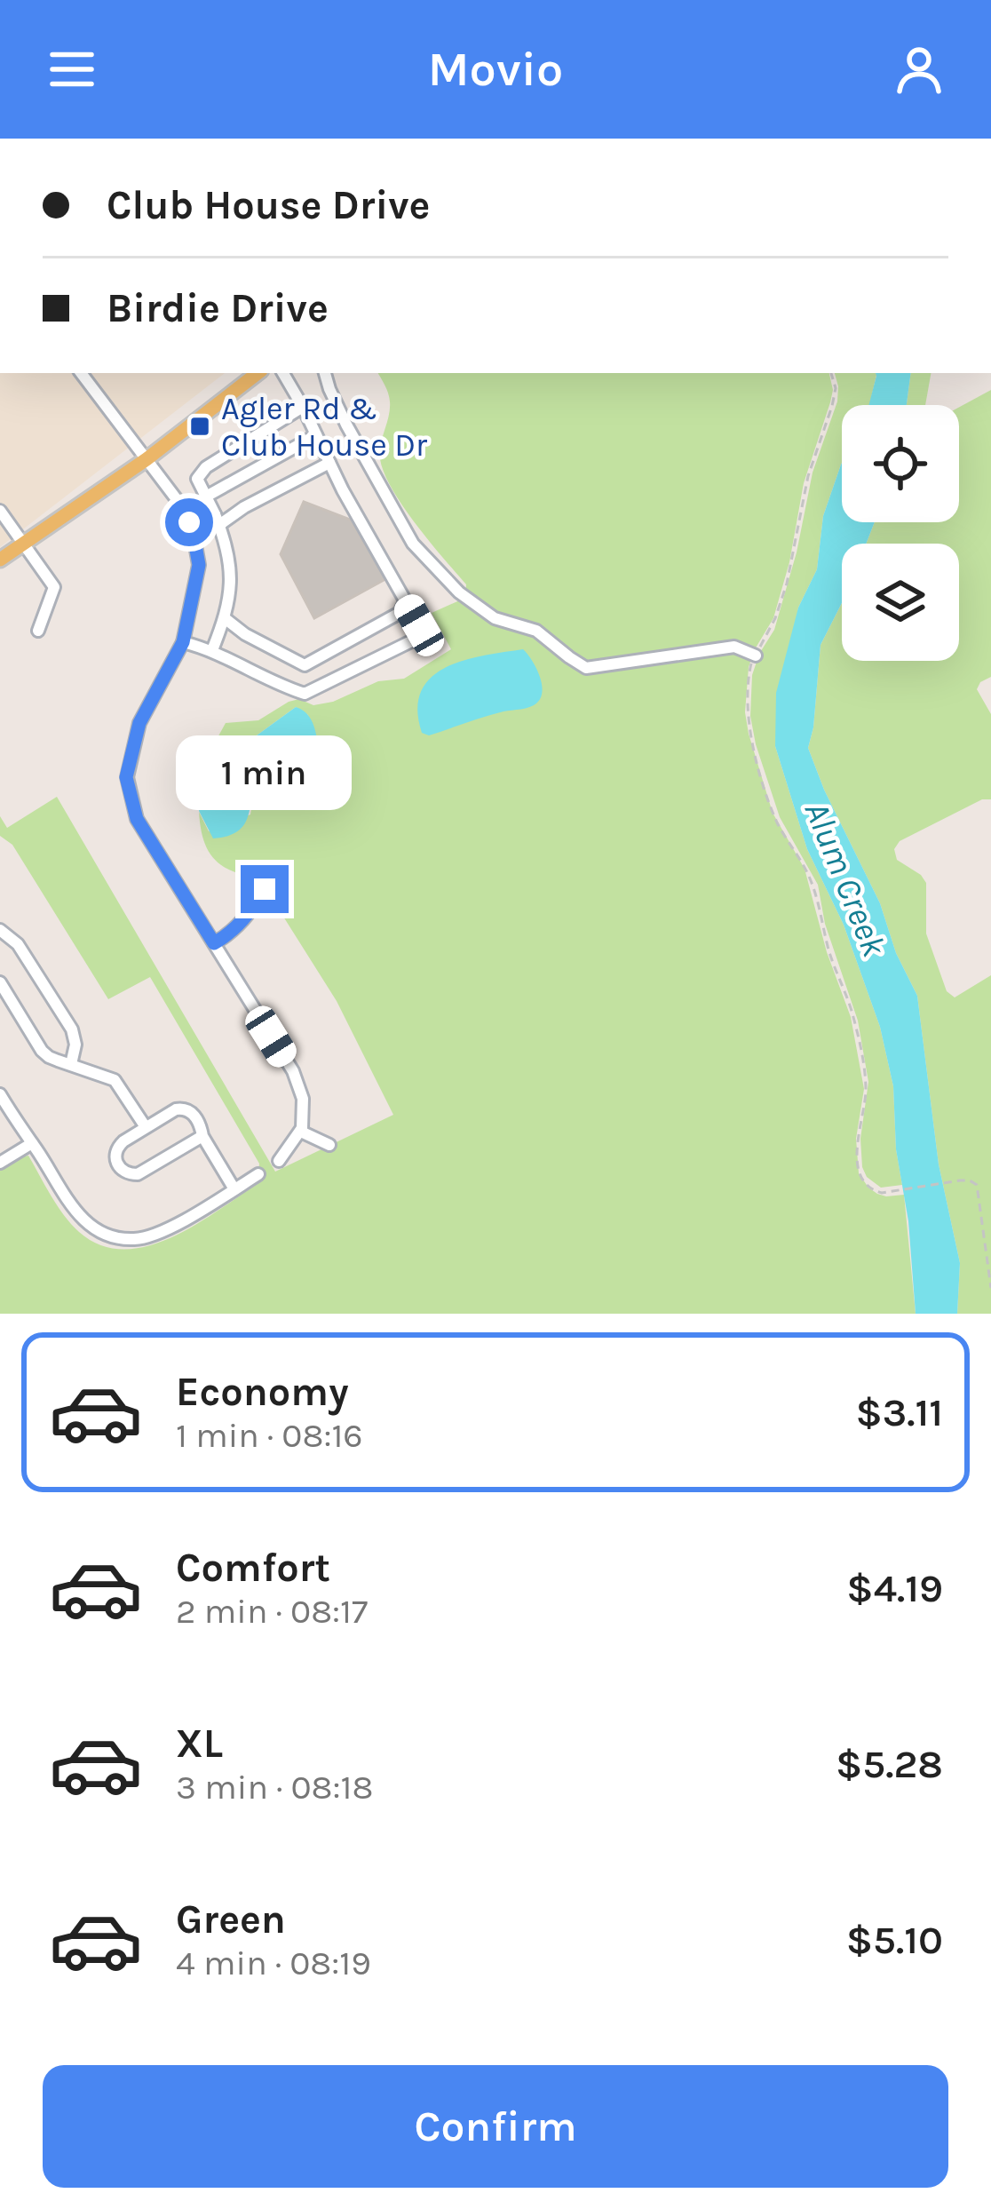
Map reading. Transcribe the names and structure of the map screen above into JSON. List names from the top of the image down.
{
  "water": ["Alum Creek"],
  "places": {
    "transit": ["Agler Rd & Club House Dr"]
  },
  "page": {
    "header": "Movio",
    "banner": ["Club House Drive", "Birdie Drive"],
    "bubble": "1 min",
    "list": [
      {
        "name": "Economy",
        "note": "1 min · 08:16",
        "value": "$3.11"
      },
      {
        "name": "Comfort",
        "note": "2 min · 08:17",
        "value": "$4.19"
      },
      {
        "name": "XL",
        "note": "3 min · 08:18",
        "value": "$5.28"
      },
      {
        "name": "Green",
        "note": "4 min · 08:19",
        "value": "$5.10"
      }
    ],
    "buttons": "Confirm"
  }
}
